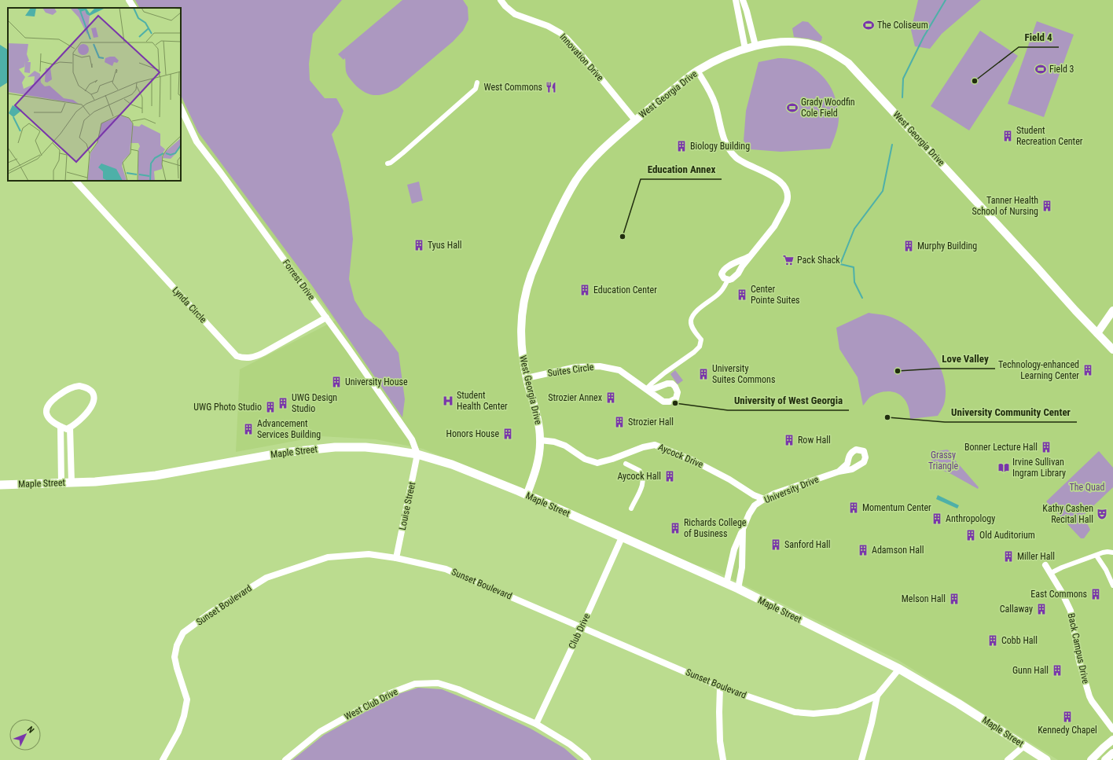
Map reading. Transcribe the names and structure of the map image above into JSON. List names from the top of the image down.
{
  "streets": {
    "main road": ["Maple Street"],
    "street": [
      "Innovation Drive",
      "West Georgia Drive",
      "Forrest Drive",
      "Lynda Circle",
      "Suites Circle",
      "Aycock Drive",
      "University Drive",
      "Louise Street",
      "Sunset Boulevard",
      "Club Drive",
      "Back Campus Drive",
      "West Club Drive"
    ]
  },
  "crossings": [
    ["Innovation Drive", "West Georgia Drive"],
    ["West Georgia Drive", "Suites Circle"],
    ["West Georgia Drive", "Maple Street"],
    ["West Georgia Drive", "Aycock Drive"],
    ["Forrest Drive", "Lynda Circle"],
    ["Forrest Drive", "Maple Street"],
    ["Forrest Drive", "Louise Street"],
    ["Maple Street", "University Drive"],
    ["Maple Street", "Louise Street"],
    ["Maple Street", "Sunset Boulevard"],
    ["Maple Street", "Club Drive"],
    ["Aycock Drive", "University Drive"],
    ["Louise Street", "Sunset Boulevard"],
    ["Sunset Boulevard", "Club Drive"],
    ["Club Drive", "West Club Drive"]
  ],
  "parks": ["Grassy Triangle", "The Quad"],
  "places": {
    "sports": ["The Coliseum", "Field 3", "Grady Woodfin Cole Field"],
    "other": [
      "Field 4",
      "Education Annex",
      "Love Valley",
      "University of West Georgia",
      "University Community Center"
    ],
    "restaurant": ["West Commons"],
    "building": [
      "Student Recreation Center",
      "Biology Building",
      "Tanner Health School of Nursing",
      "Tyus Hall",
      "Murphy Building",
      "Education Center",
      "Center Pointe Suites",
      "Technology-enhanced Learning Center",
      "University Suites Commons",
      "University House",
      "Strozier Annex",
      "UWG Design Studio",
      "UWG Photo Studio",
      "Strozier Hall",
      "Advancement Services Building",
      "Honors House",
      "Row Hall",
      "Bonner Lecture Hall",
      "Aycock Hall",
      "Momentum Center",
      "Anthropology",
      "Richards College of Business",
      "Old Auditorium",
      "Sanford Hall",
      "Adamson Hall",
      "Miller Hall",
      "East Commons",
      "Melson Hall",
      "Callaway",
      "Cobb Hall",
      "Gunn Hall",
      "Kennedy Chapel"
    ],
    "supermarket": ["Pack Shack"],
    "hospital": ["Student Health Center"],
    "library": ["Irvine Sullivan Ingram Library"],
    "theatre": ["Kathy Cashen Recital Hall"]
  },
  "north": "top right"
}
